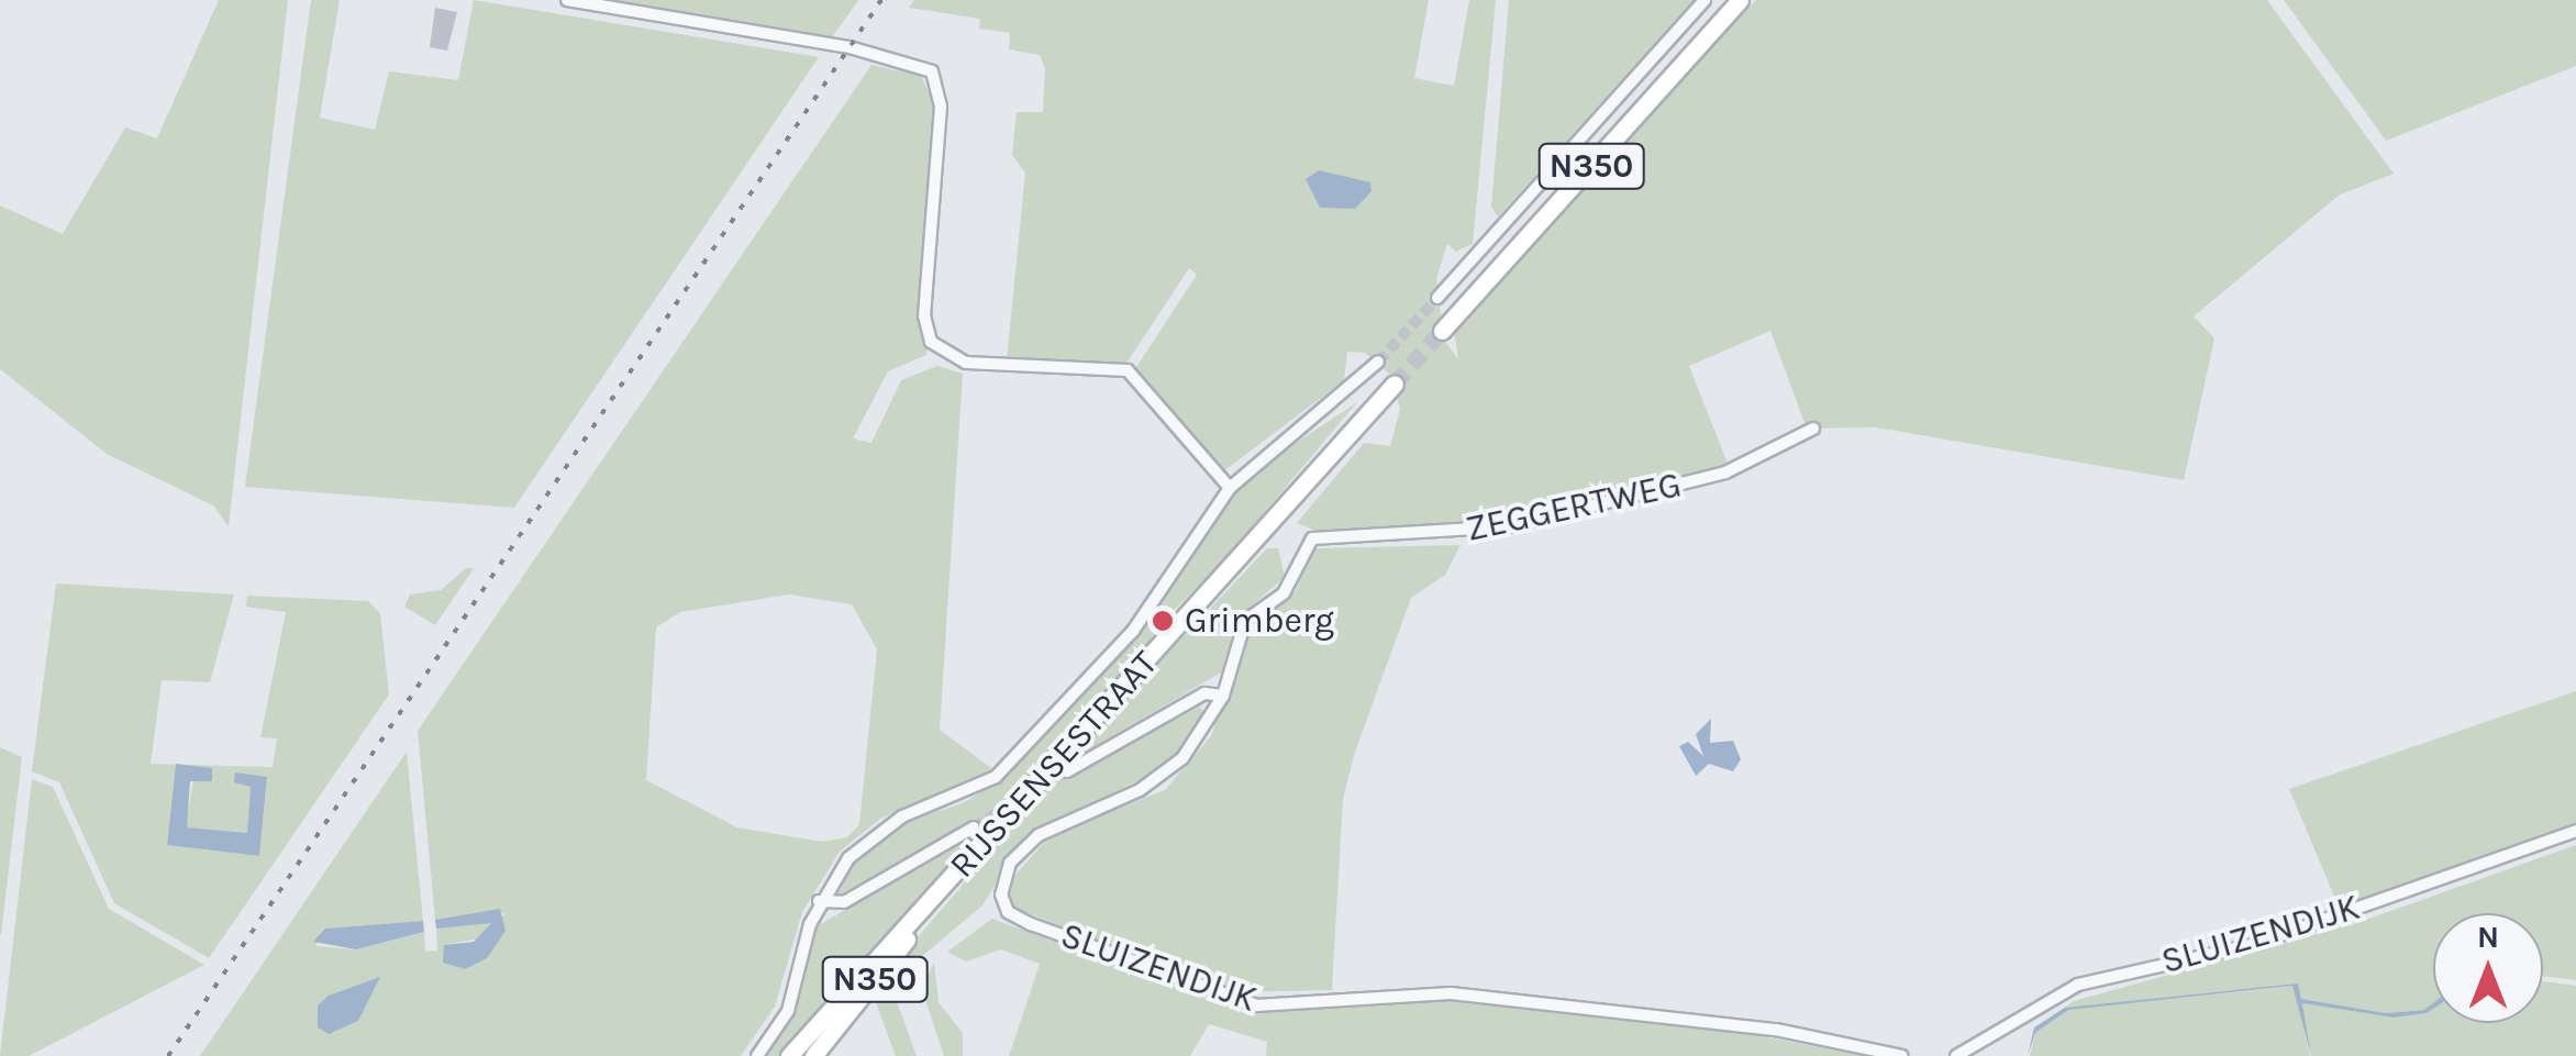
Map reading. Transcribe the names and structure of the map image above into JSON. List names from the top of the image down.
{
  "streets": {
    "main road": ["N350", "RIJSSENSESTRAAT"],
    "street": ["ZEGGERTWEG", "SLUIZENDIJK"]
  },
  "crossings": [
    ["ZEGGERTWEG", "SLUIZENDIJK"]
  ],
  "places": ["Grimberg"],
  "north": "top"
}
